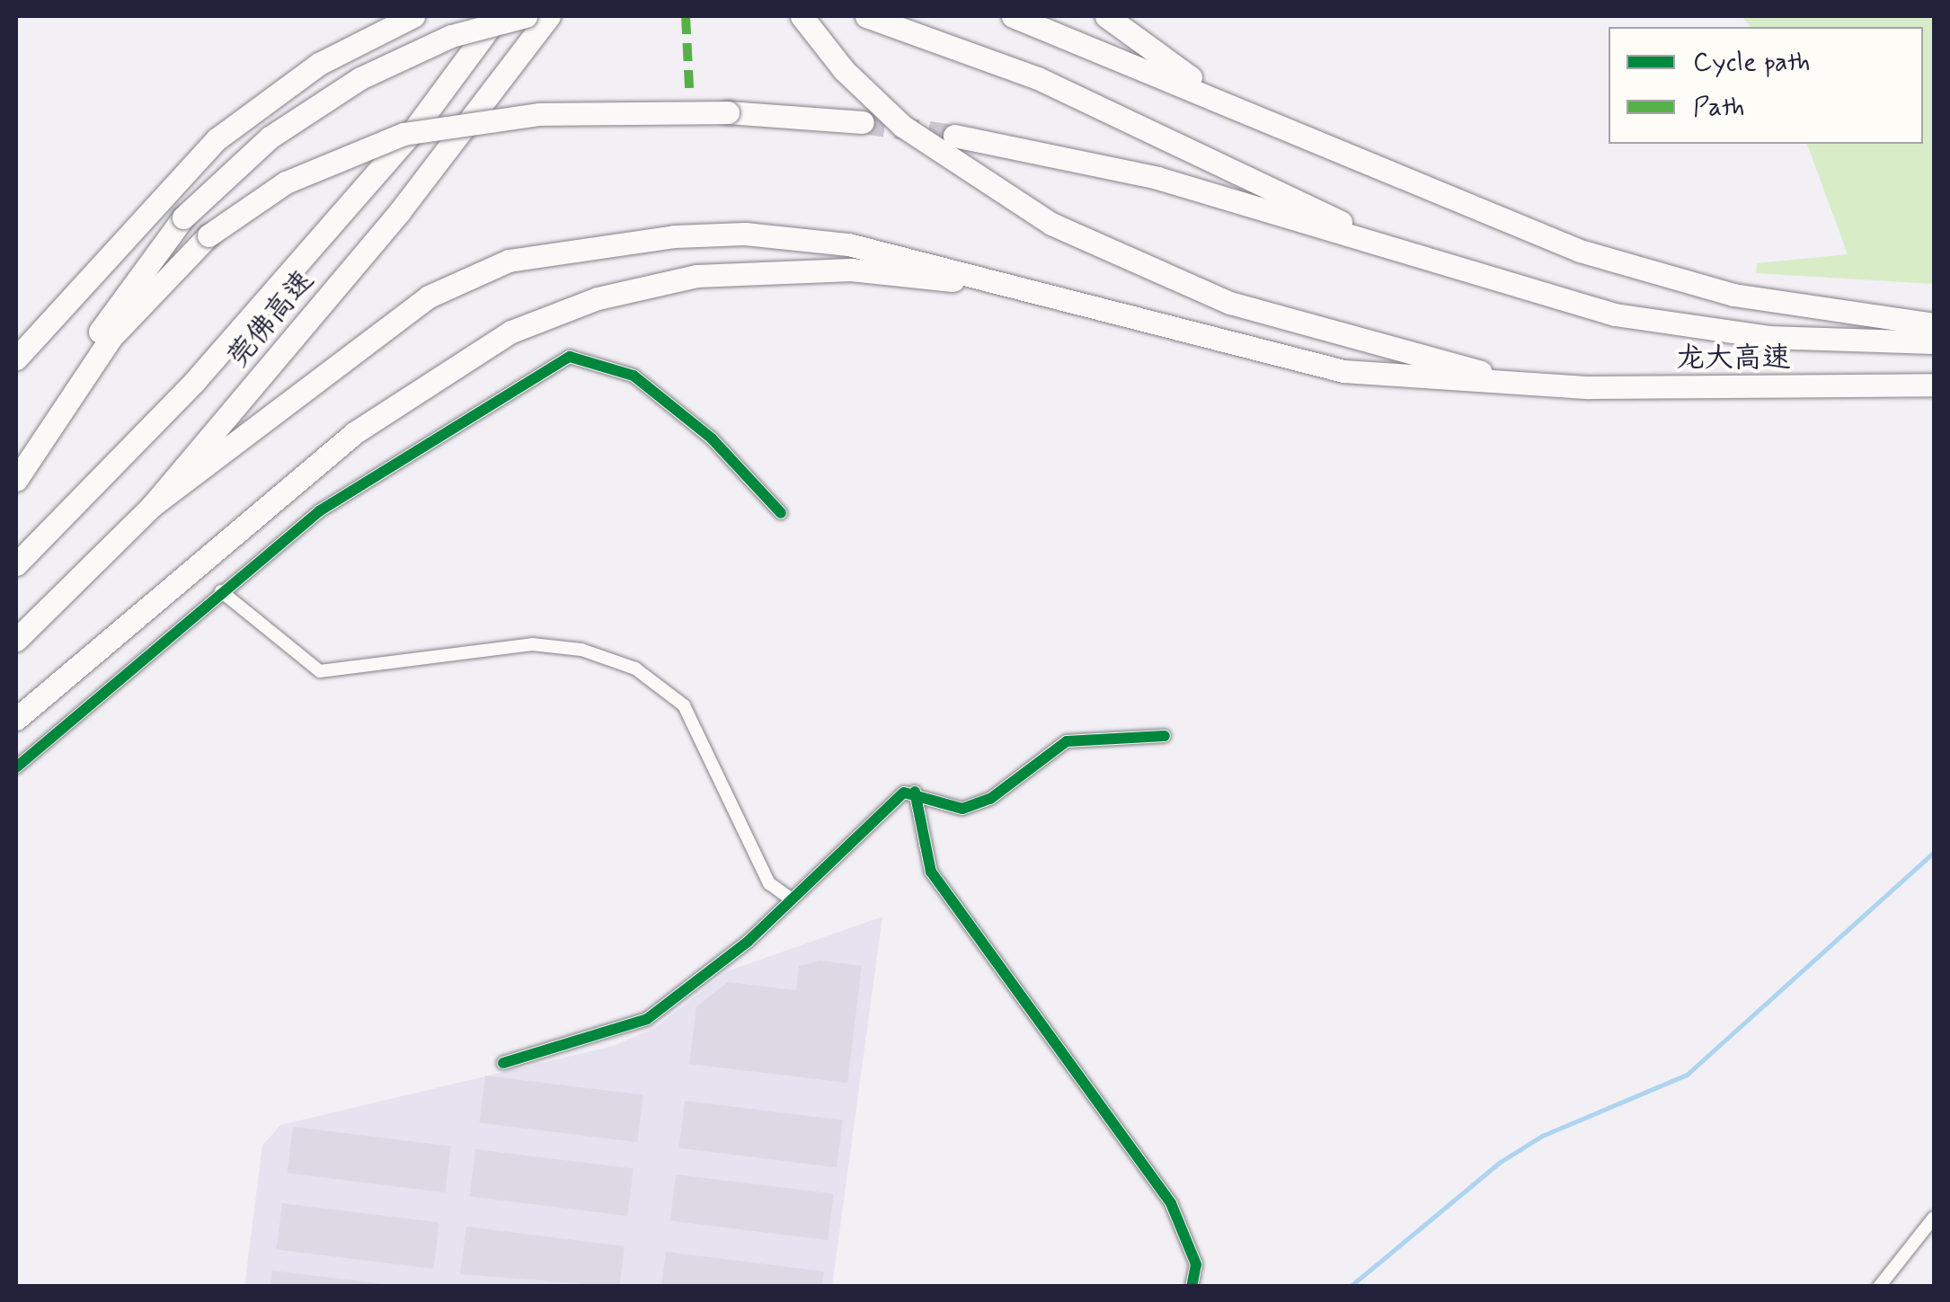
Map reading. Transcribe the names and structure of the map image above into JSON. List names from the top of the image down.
{
  "streets": {
    "highway": ["莞佛高速", "龙大高速"]
  },
  "legend": ["Cycle path", "Path"]
}
